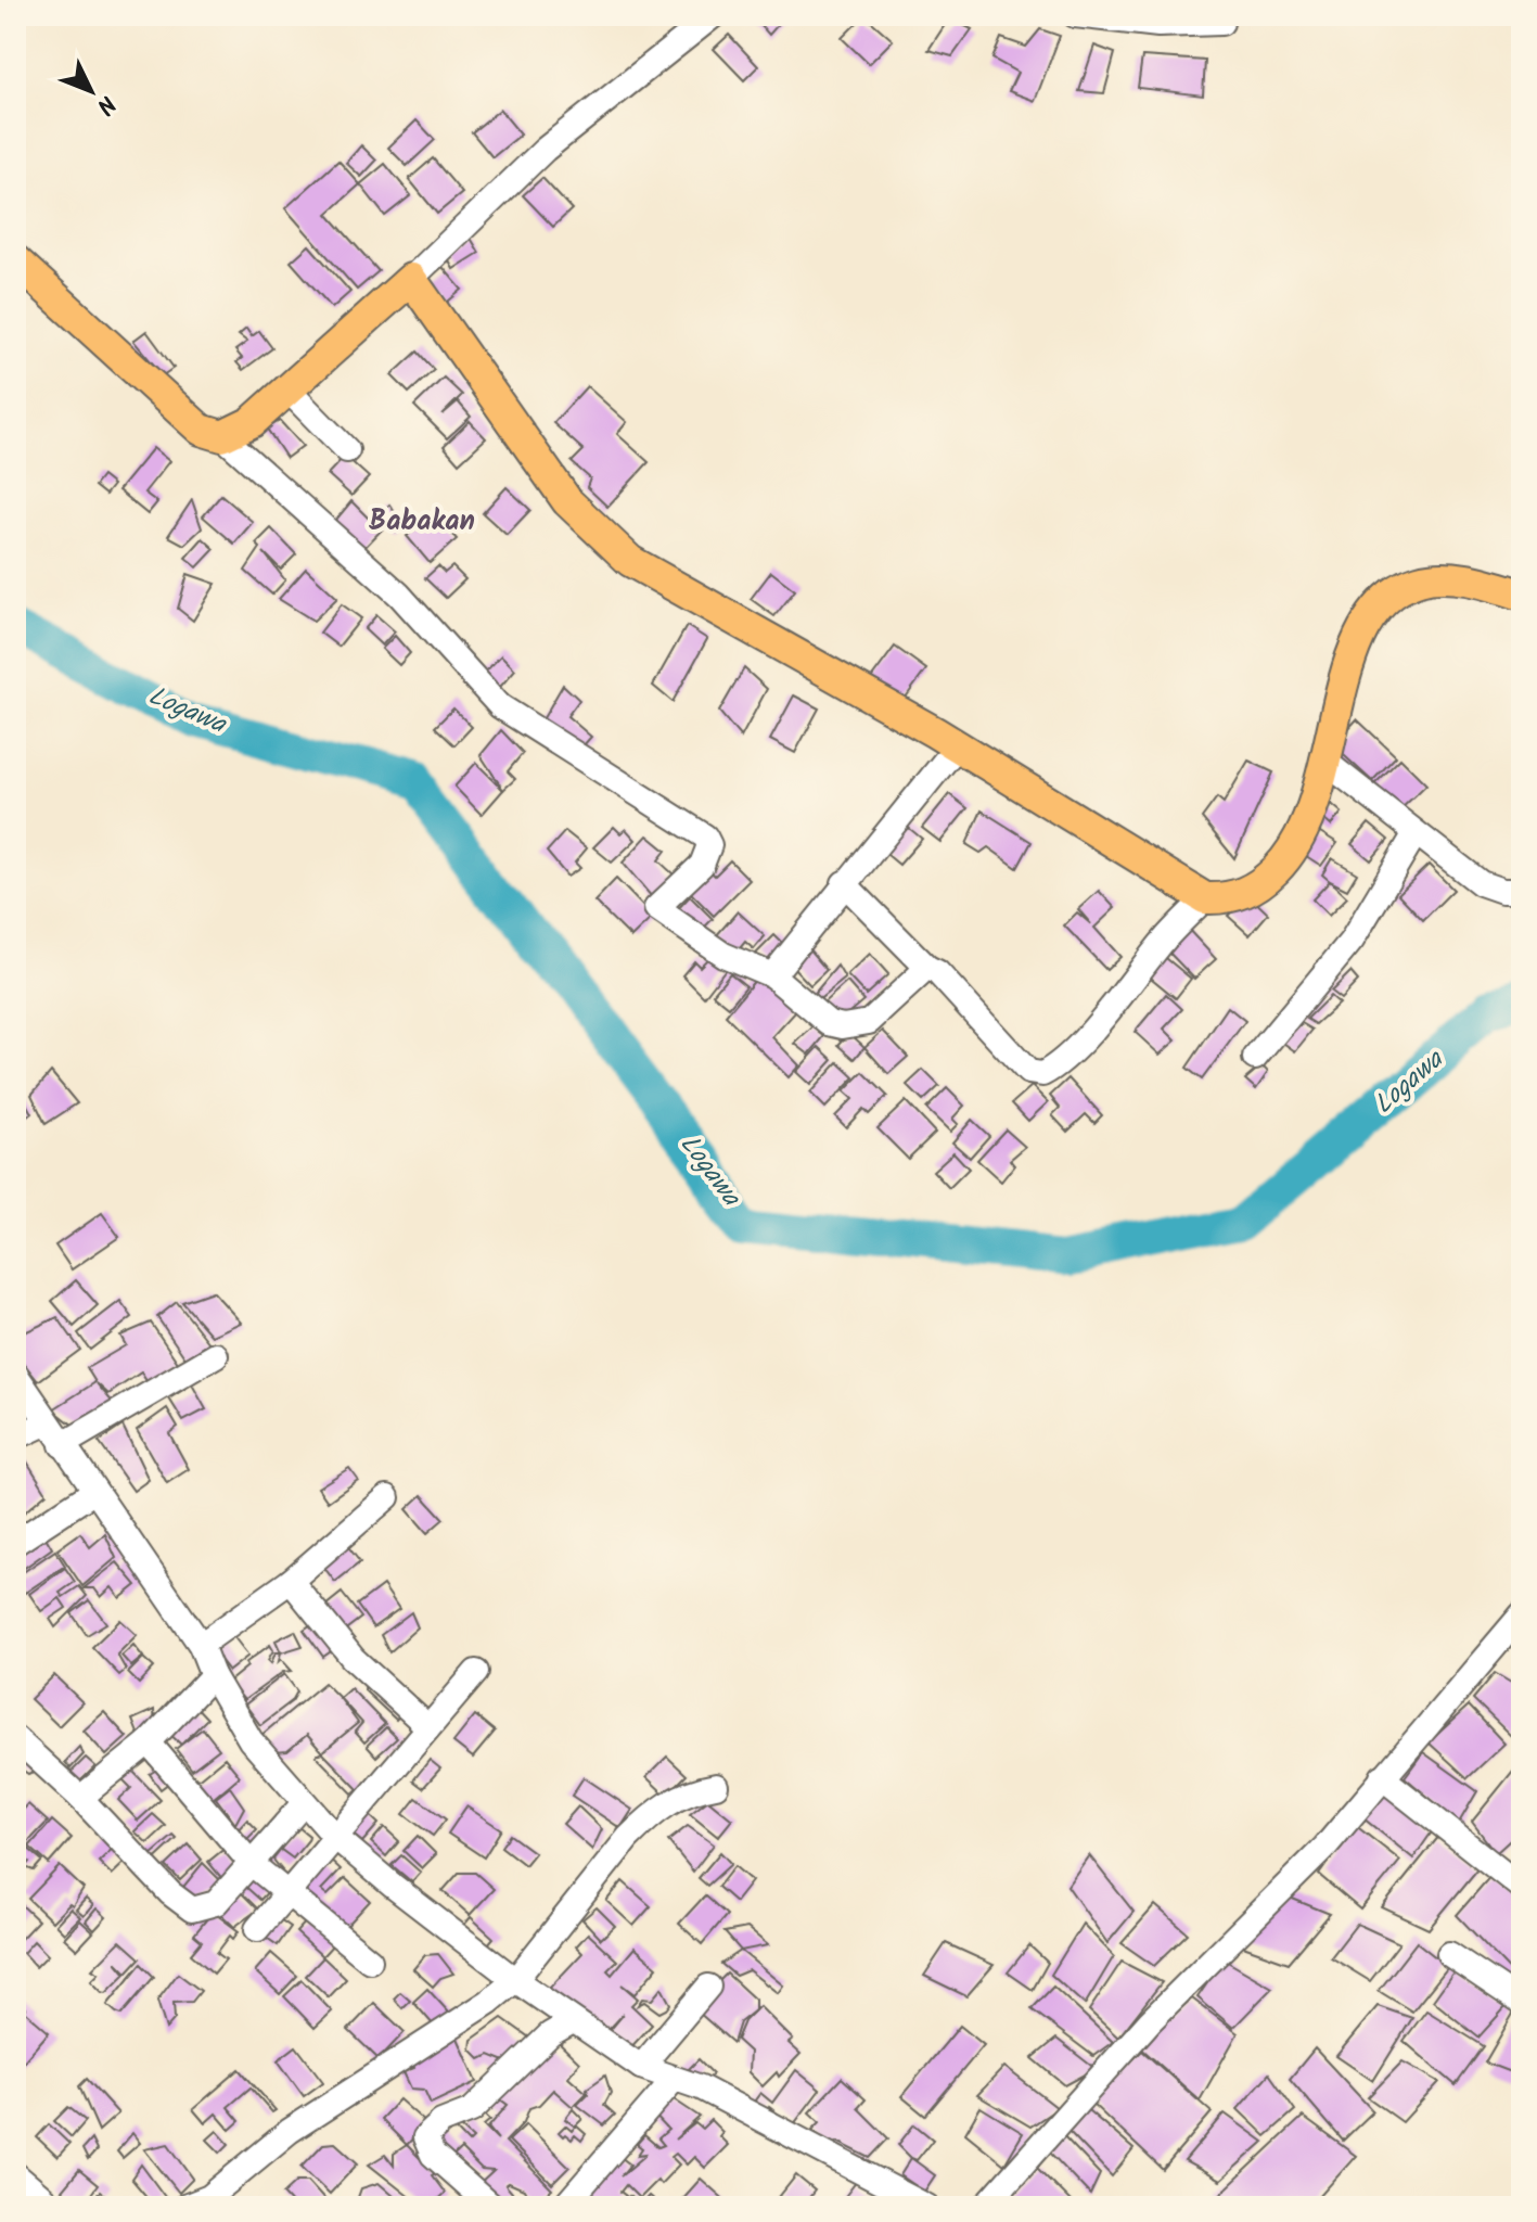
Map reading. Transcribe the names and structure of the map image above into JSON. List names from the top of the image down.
{
  "districts": ["Babakan"],
  "water": ["Logawa"],
  "north": "bottom right"
}
